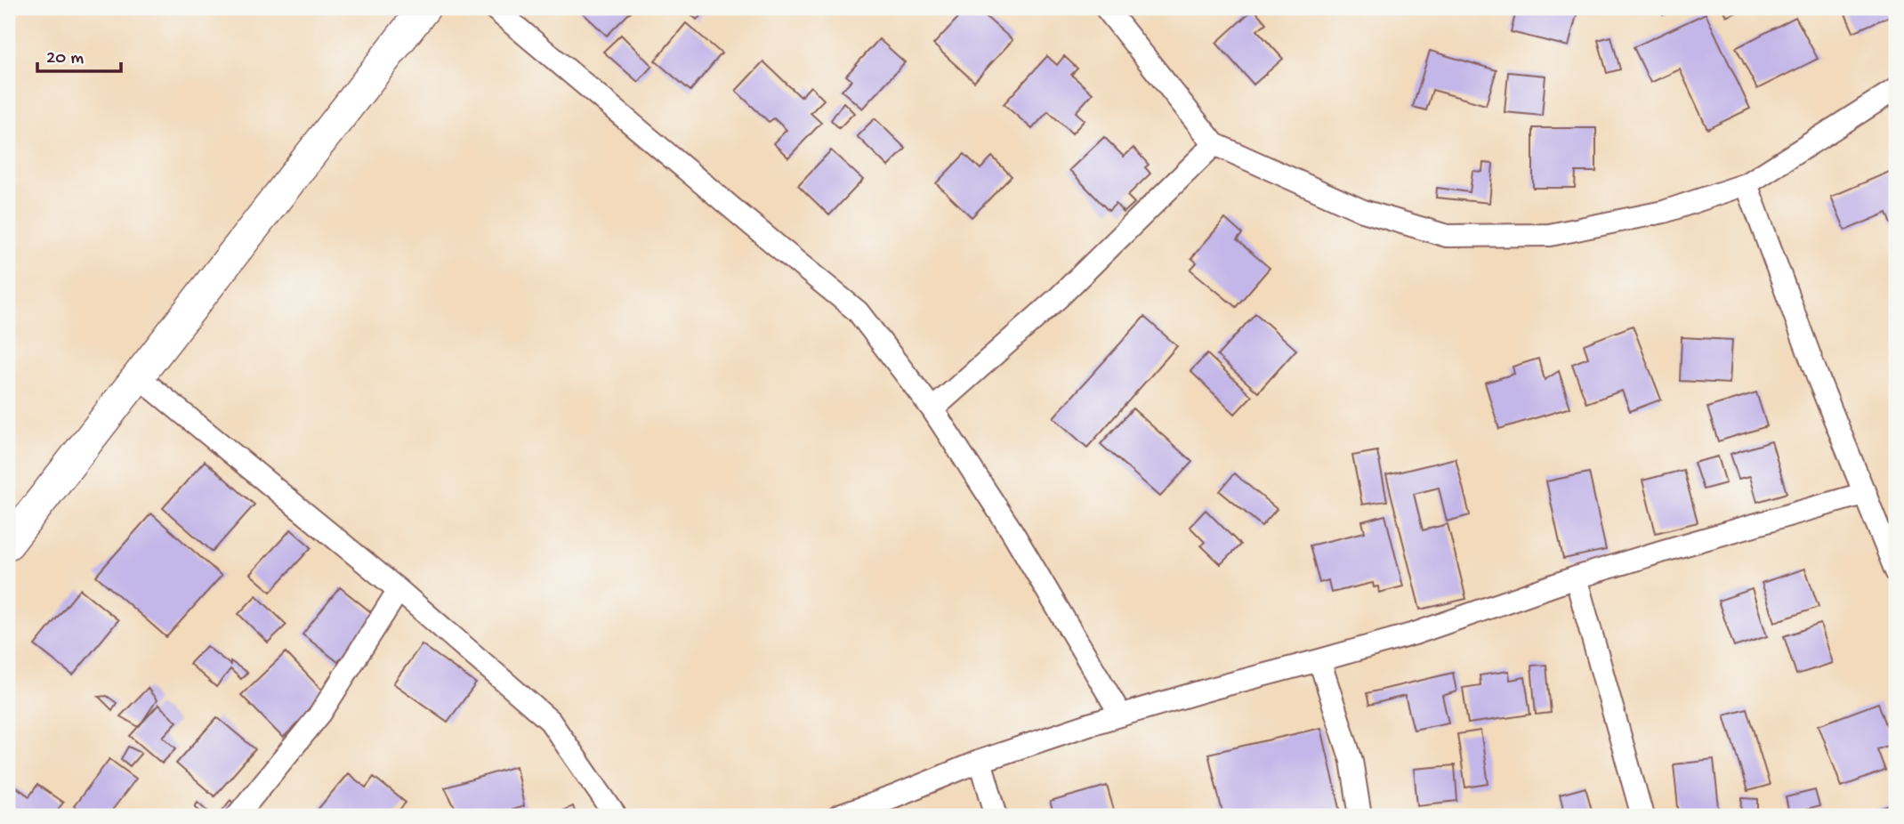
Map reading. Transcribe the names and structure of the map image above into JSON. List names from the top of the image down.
{
  "scale_bar": "20 m"
}
